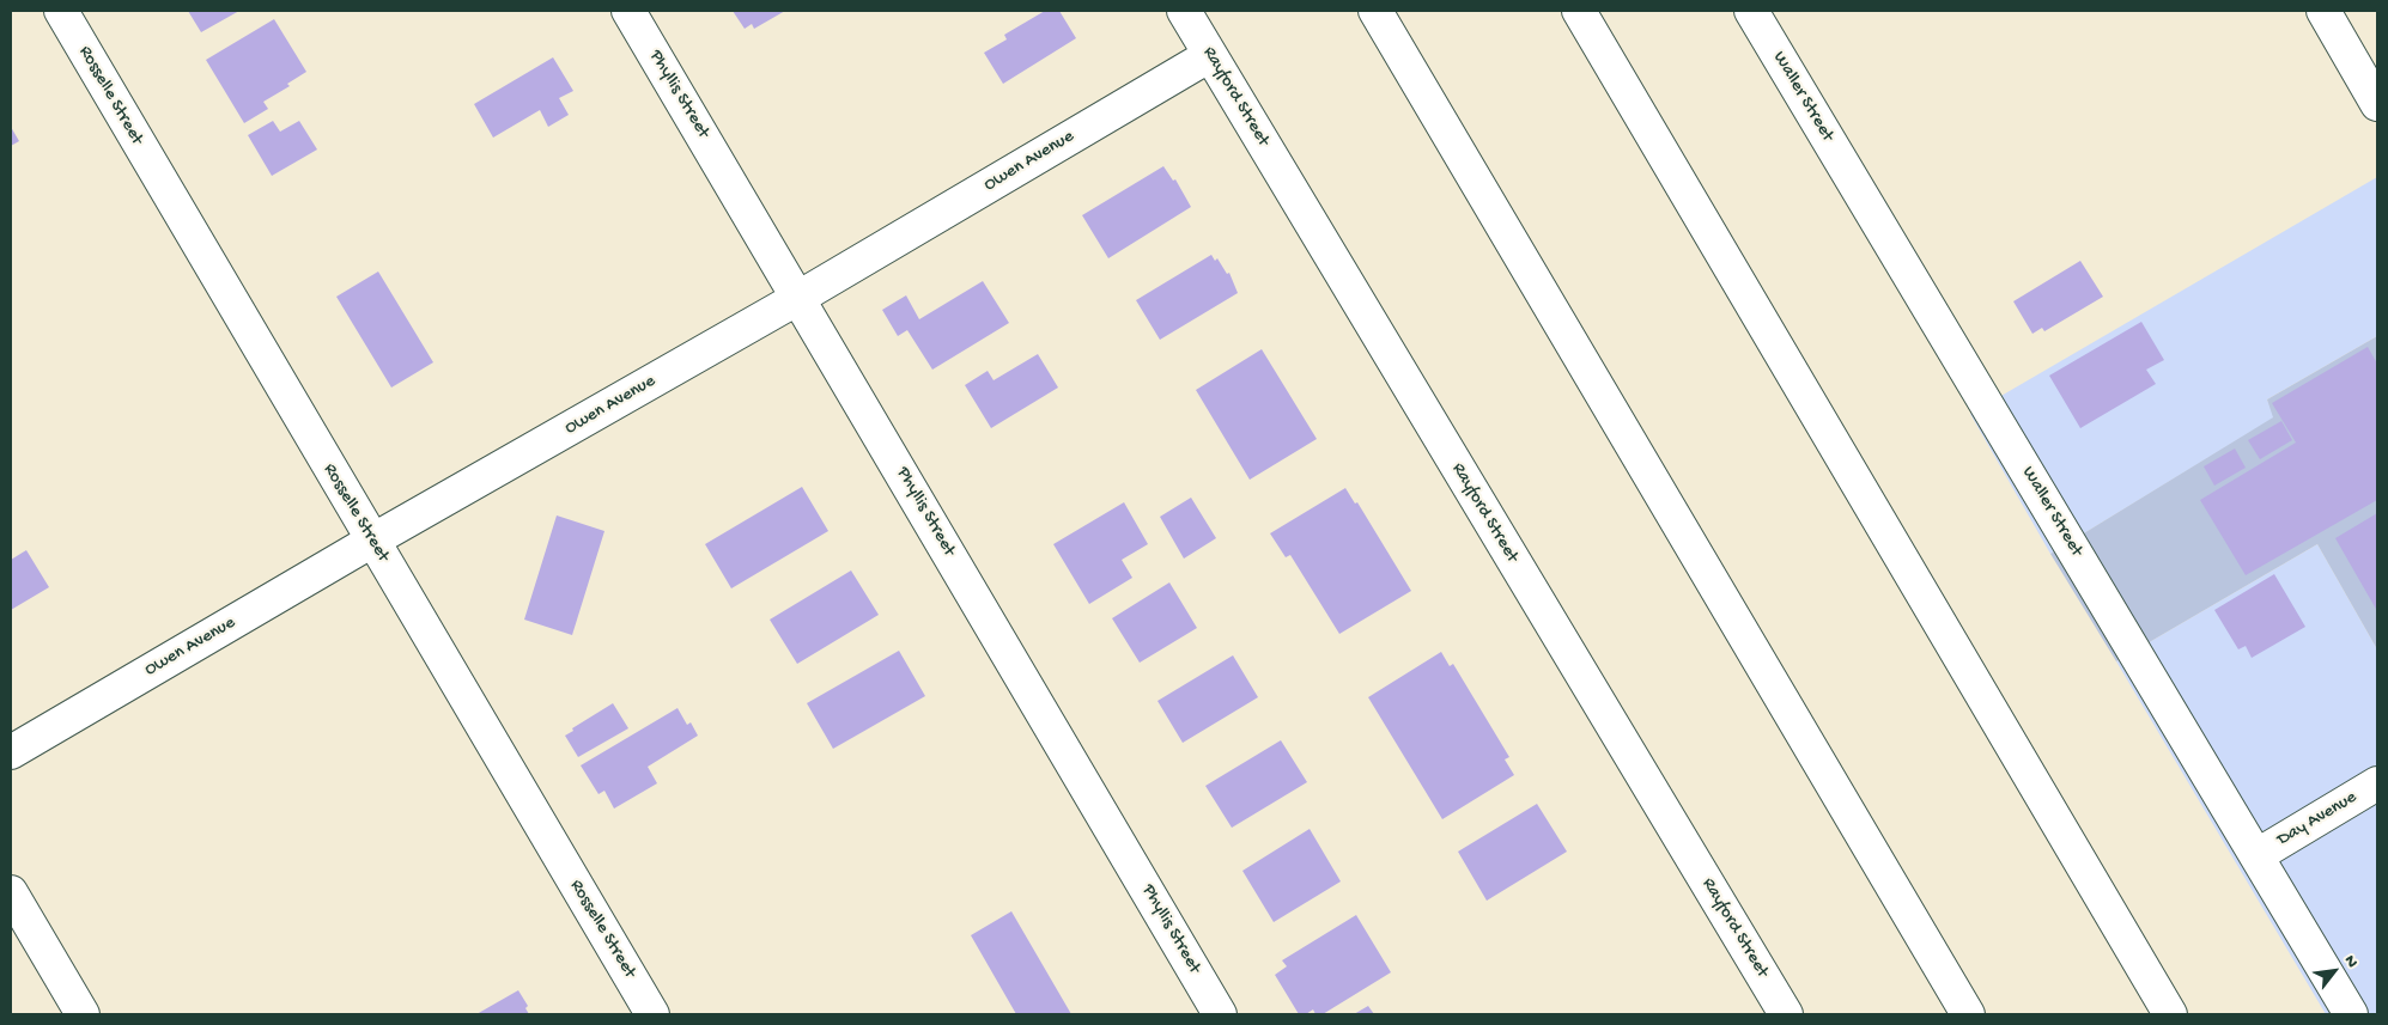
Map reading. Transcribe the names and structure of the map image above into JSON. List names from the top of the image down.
{
  "streets": {
    "main road": [
      "Phyllis Street",
      "Rosselle Street",
      "Rayford Street",
      "Waller Street",
      "Owen Avenue",
      "Day Avenue"
    ]
  },
  "crossings": [
    ["Phyllis Street", "Owen Avenue"],
    ["Rosselle Street", "Owen Avenue"],
    ["Rayford Street", "Owen Avenue"],
    ["Waller Street", "Day Avenue"]
  ],
  "north": "top right"
}
